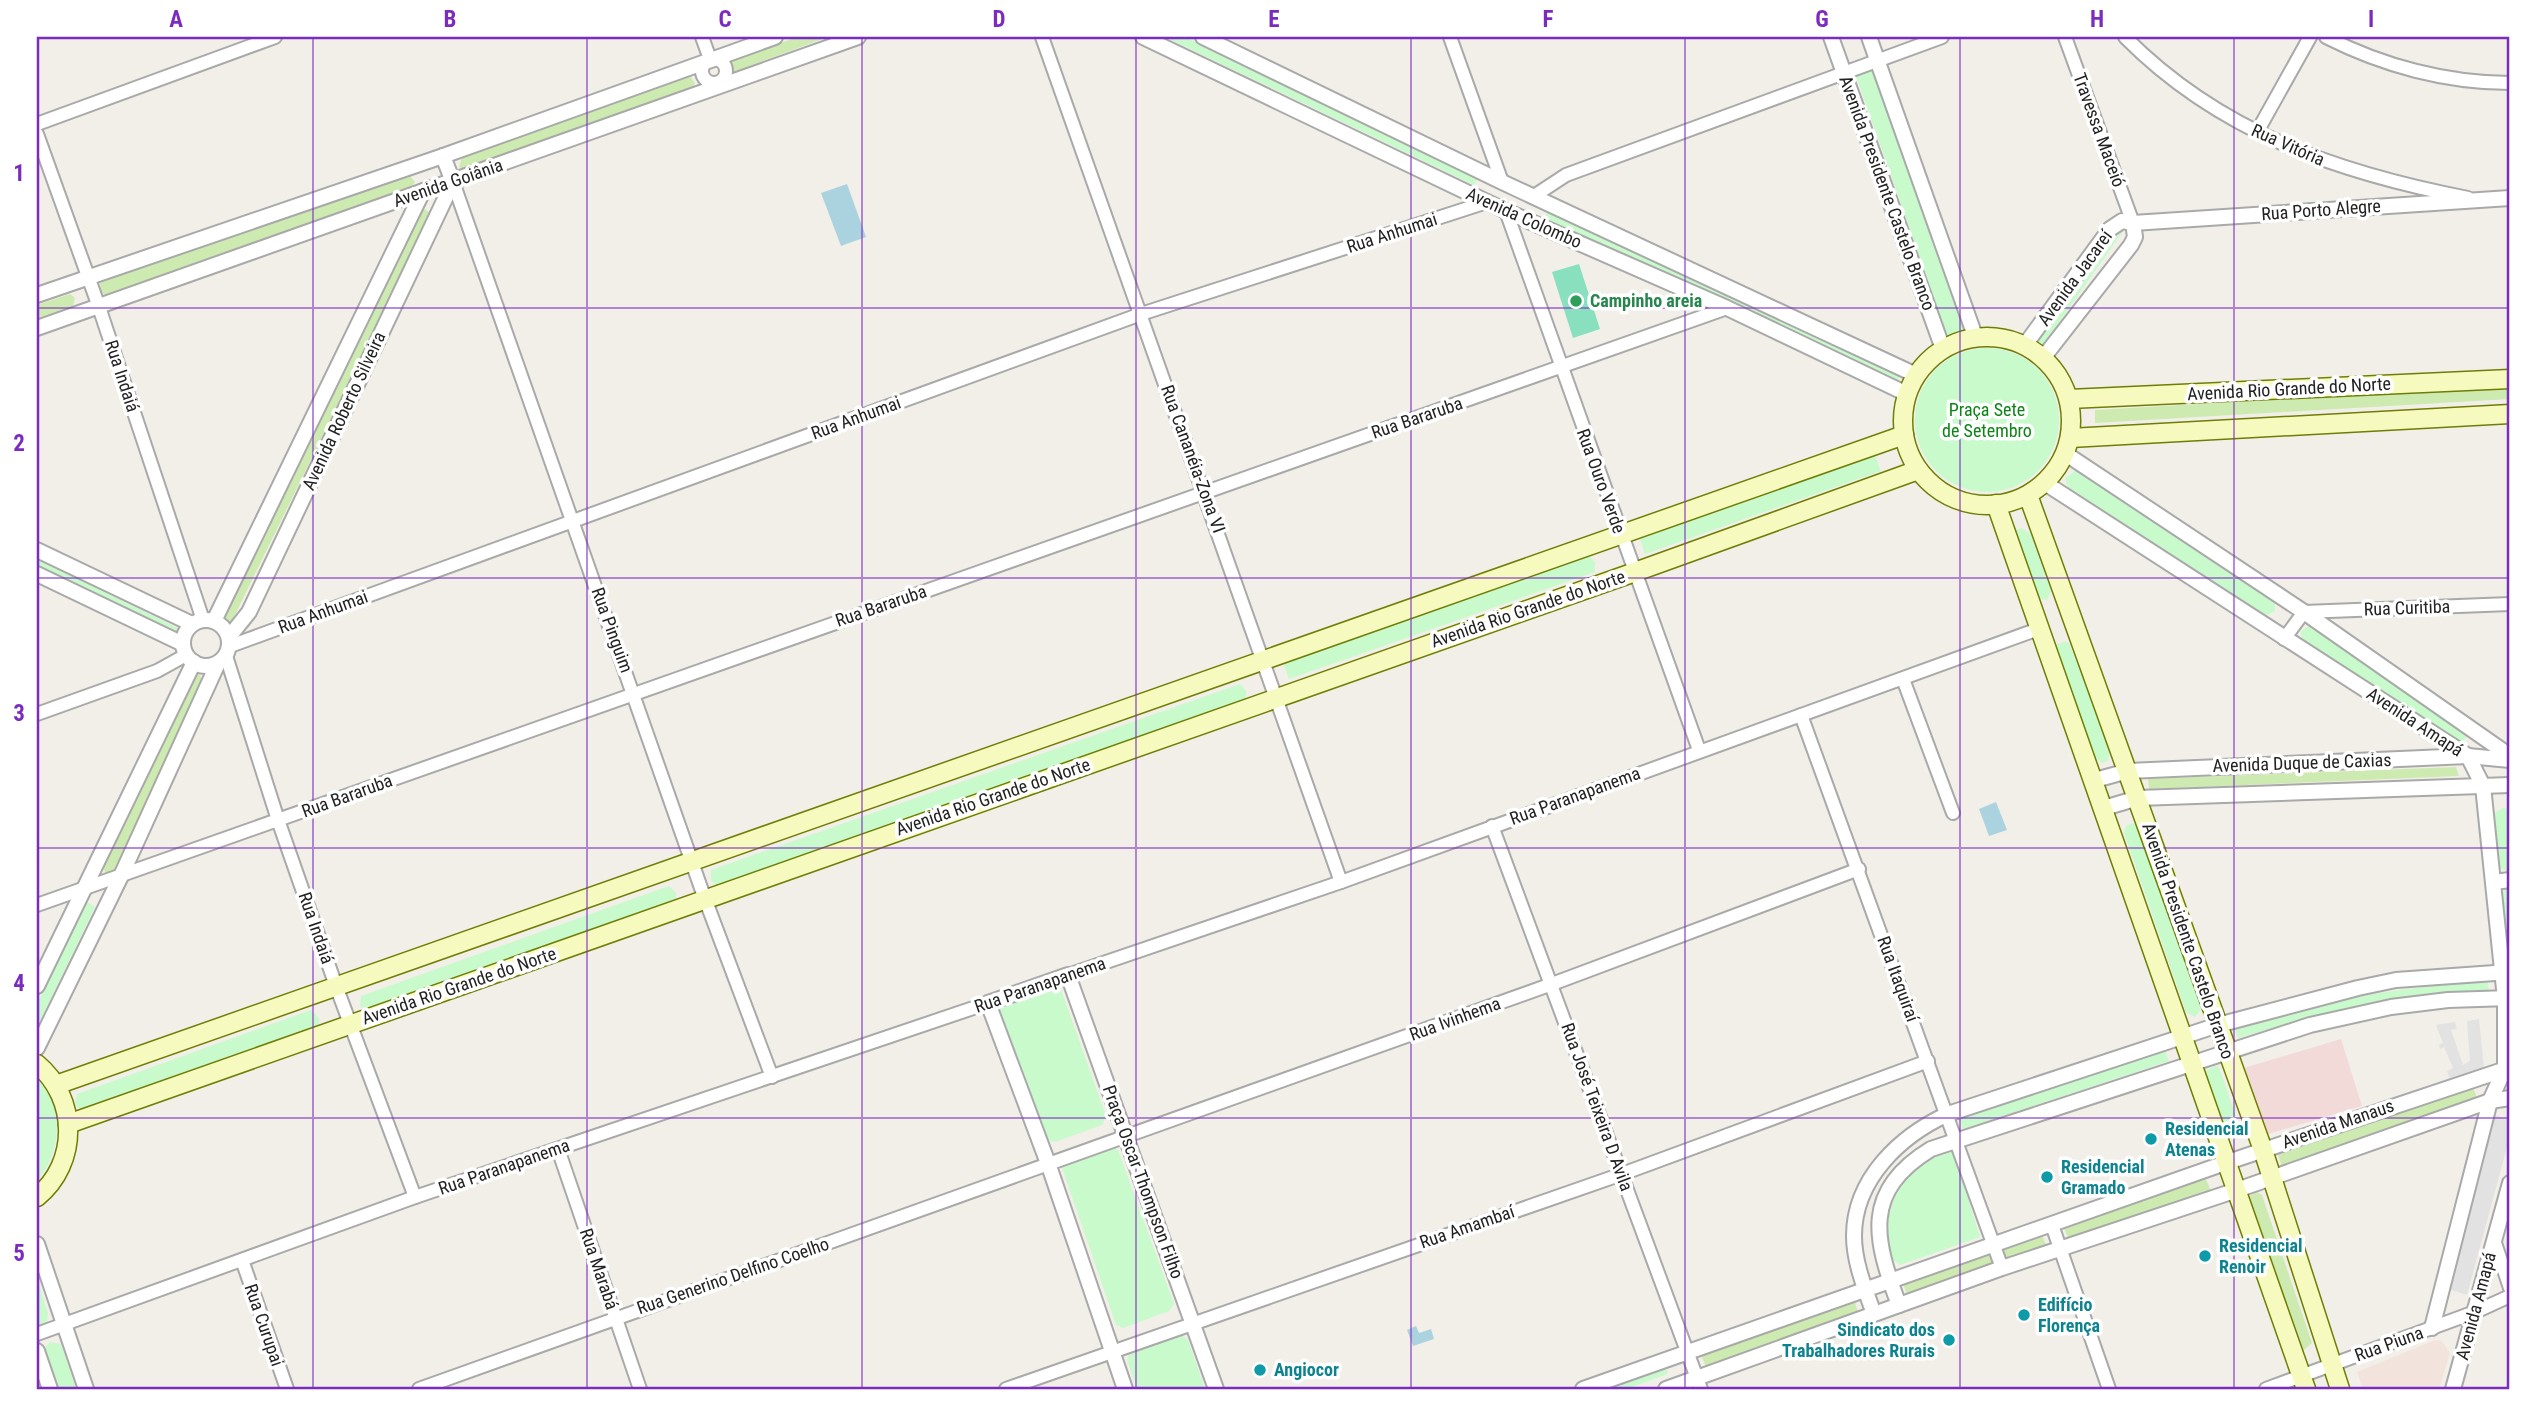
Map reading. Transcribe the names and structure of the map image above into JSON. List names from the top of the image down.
{
  "streets": {
    "main road": ["Avenida Presidente Castelo Branco", "Avenida Rio Grande do Norte"],
    "street": [
      "Travessa Maceió",
      "Rua Vitória",
      "Avenida Goiânia",
      "Rua Porto Alegre",
      "Avenida Colombo",
      "Rua Anhumai",
      "Avenida Jacareí",
      "Rua Indaiá",
      "Avenida Roberto Silveira",
      "Rua Bararuba",
      "Rua Cananéia-Zona VI",
      "Rua Ouro Verde",
      "Rua Curitiba",
      "Rua Pinguim",
      "Avenida Amapá",
      "Avenida Duque de Caxias",
      "Rua Paranapanema",
      "Rua Itaquiraí",
      "Rua Ivinhema",
      "Rua José Teixeira D Avila",
      "Avenida Manaus",
      "Praça Oscar Thompson Filho",
      "Rua Amambaí",
      "Rua Marabá",
      "Rua Generino Delfino Coelho",
      "Rua Curupai",
      "Rua Piuna"
    ]
  },
  "crossings": [
    ["Travessa Maceió", "Rua Porto Alegre"],
    ["Travessa Maceió", "Avenida Jacareí"],
    ["Rua Vitória", "Rua Porto Alegre"],
    ["Avenida Goiânia", "Rua Indaiá"],
    ["Avenida Goiânia", "Avenida Roberto Silveira"],
    ["Avenida Goiânia", "Rua Pinguim"],
    ["Avenida Presidente Castelo Branco", "Avenida Colombo"],
    ["Avenida Presidente Castelo Branco", "Avenida Jacareí"],
    ["Avenida Presidente Castelo Branco", "Avenida Rio Grande do Norte"],
    ["Avenida Presidente Castelo Branco", "Avenida Amapá"],
    ["Avenida Presidente Castelo Branco", "Avenida Duque de Caxias"],
    ["Avenida Presidente Castelo Branco", "Rua Paranapanema"],
    ["Avenida Presidente Castelo Branco", "Avenida Manaus"],
    ["Avenida Presidente Castelo Branco", "Rua Piuna"],
    ["Rua Porto Alegre", "Avenida Jacareí"],
    ["Avenida Colombo", "Rua Anhumai"],
    ["Avenida Colombo", "Avenida Jacareí"],
    ["Avenida Colombo", "Avenida Rio Grande do Norte"],
    ["Avenida Colombo", "Rua Bararuba"],
    ["Avenida Colombo", "Rua Ouro Verde"],
    ["Avenida Colombo", "Avenida Amapá"],
    ["Rua Anhumai", "Rua Indaiá"],
    ["Rua Anhumai", "Avenida Roberto Silveira"],
    ["Rua Anhumai", "Rua Cananéia-Zona VI"],
    ["Rua Anhumai", "Rua Pinguim"],
    ["Avenida Jacareí", "Avenida Rio Grande do Norte"],
    ["Avenida Jacareí", "Avenida Amapá"],
    ["Rua Indaiá", "Avenida Rio Grande do Norte"],
    ["Rua Indaiá", "Avenida Roberto Silveira"],
    ["Rua Indaiá", "Rua Bararuba"],
    ["Rua Indaiá", "Rua Paranapanema"],
    ["Avenida Rio Grande do Norte", "Rua Cananéia-Zona VI"],
    ["Avenida Rio Grande do Norte", "Rua Ouro Verde"],
    ["Avenida Rio Grande do Norte", "Rua Pinguim"],
    ["Avenida Rio Grande do Norte", "Avenida Amapá"],
    ["Avenida Roberto Silveira", "Rua Bararuba"],
    ["Avenida Roberto Silveira", "Rua Pinguim"],
    ["Rua Bararuba", "Rua Cananéia-Zona VI"],
    ["Rua Bararuba", "Rua Ouro Verde"],
    ["Rua Bararuba", "Rua Pinguim"],
    ["Rua Cananéia-Zona VI", "Rua Paranapanema"],
    ["Rua Ouro Verde", "Rua Paranapanema"],
    ["Rua Curitiba", "Avenida Amapá"],
    ["Rua Pinguim", "Rua Paranapanema"],
    ["Avenida Amapá", "Avenida Duque de Caxias"],
    ["Avenida Amapá", "Avenida Manaus"],
    ["Avenida Amapá", "Rua Piuna"],
    ["Rua Paranapanema", "Rua Itaquiraí"],
    ["Rua Paranapanema", "Rua José Teixeira D Avila"],
    ["Rua Paranapanema", "Praça Oscar Thompson Filho"],
    ["Rua Paranapanema", "Rua Marabá"],
    ["Rua Paranapanema", "Rua Curupai"],
    ["Rua Itaquiraí", "Rua Ivinhema"],
    ["Rua Itaquiraí", "Avenida Manaus"],
    ["Rua Itaquiraí", "Rua Amambaí"],
    ["Rua Ivinhema", "Rua José Teixeira D Avila"],
    ["Rua Ivinhema", "Praça Oscar Thompson Filho"],
    ["Rua Ivinhema", "Rua Generino Delfino Coelho"],
    ["Rua José Teixeira D Avila", "Avenida Manaus"],
    ["Rua José Teixeira D Avila", "Rua Amambaí"],
    ["Praça Oscar Thompson Filho", "Rua Amambaí"],
    ["Rua Marabá", "Rua Generino Delfino Coelho"]
  ],
  "parks": ["Praça Sete de Setembro"],
  "places": [
    "Campinho areia",
    "Residencial Atenas",
    "Residencial Gramado",
    "Residencial Renoir",
    "Edifício Florença",
    "Sindicato dos Trabalhadores Rurais",
    "Angiocor"
  ],
  "grid": {
    "columns": [
      "A",
      "B",
      "C",
      "D",
      "E",
      "F",
      "G",
      "H",
      "I"
    ],
    "rows": [
      "1",
      "2",
      "3",
      "4",
      "5"
    ]
  }
}
